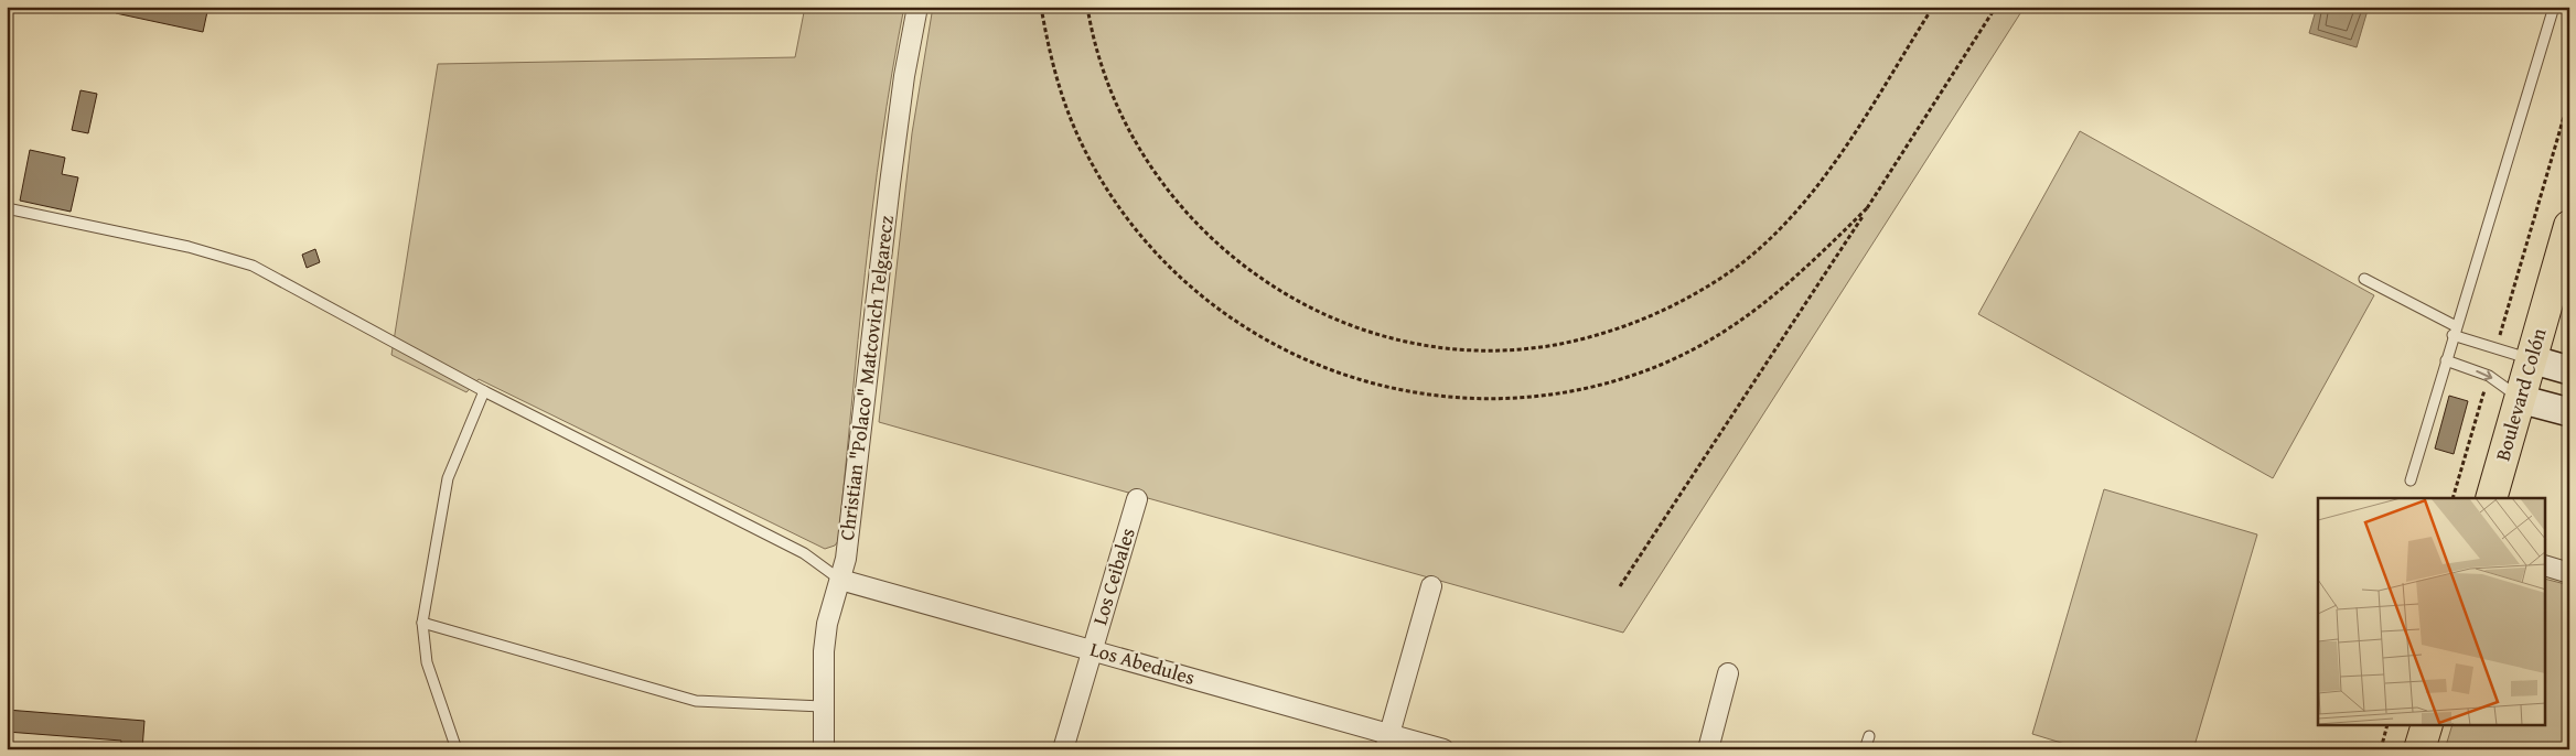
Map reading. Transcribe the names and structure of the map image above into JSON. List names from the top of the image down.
{
  "streets": {
    "highway": ["Boulevard Colón"],
    "street": ["Christian \"Polaco\" Matcovich Telgarecz", "Los Ceibales", "Los Abedules"]
  },
  "crossings": [
    ["Christian \"Polaco\" Matcovich Telgarecz", "Los Abedules"],
    ["Los Ceibales", "Los Abedules"]
  ]
}
